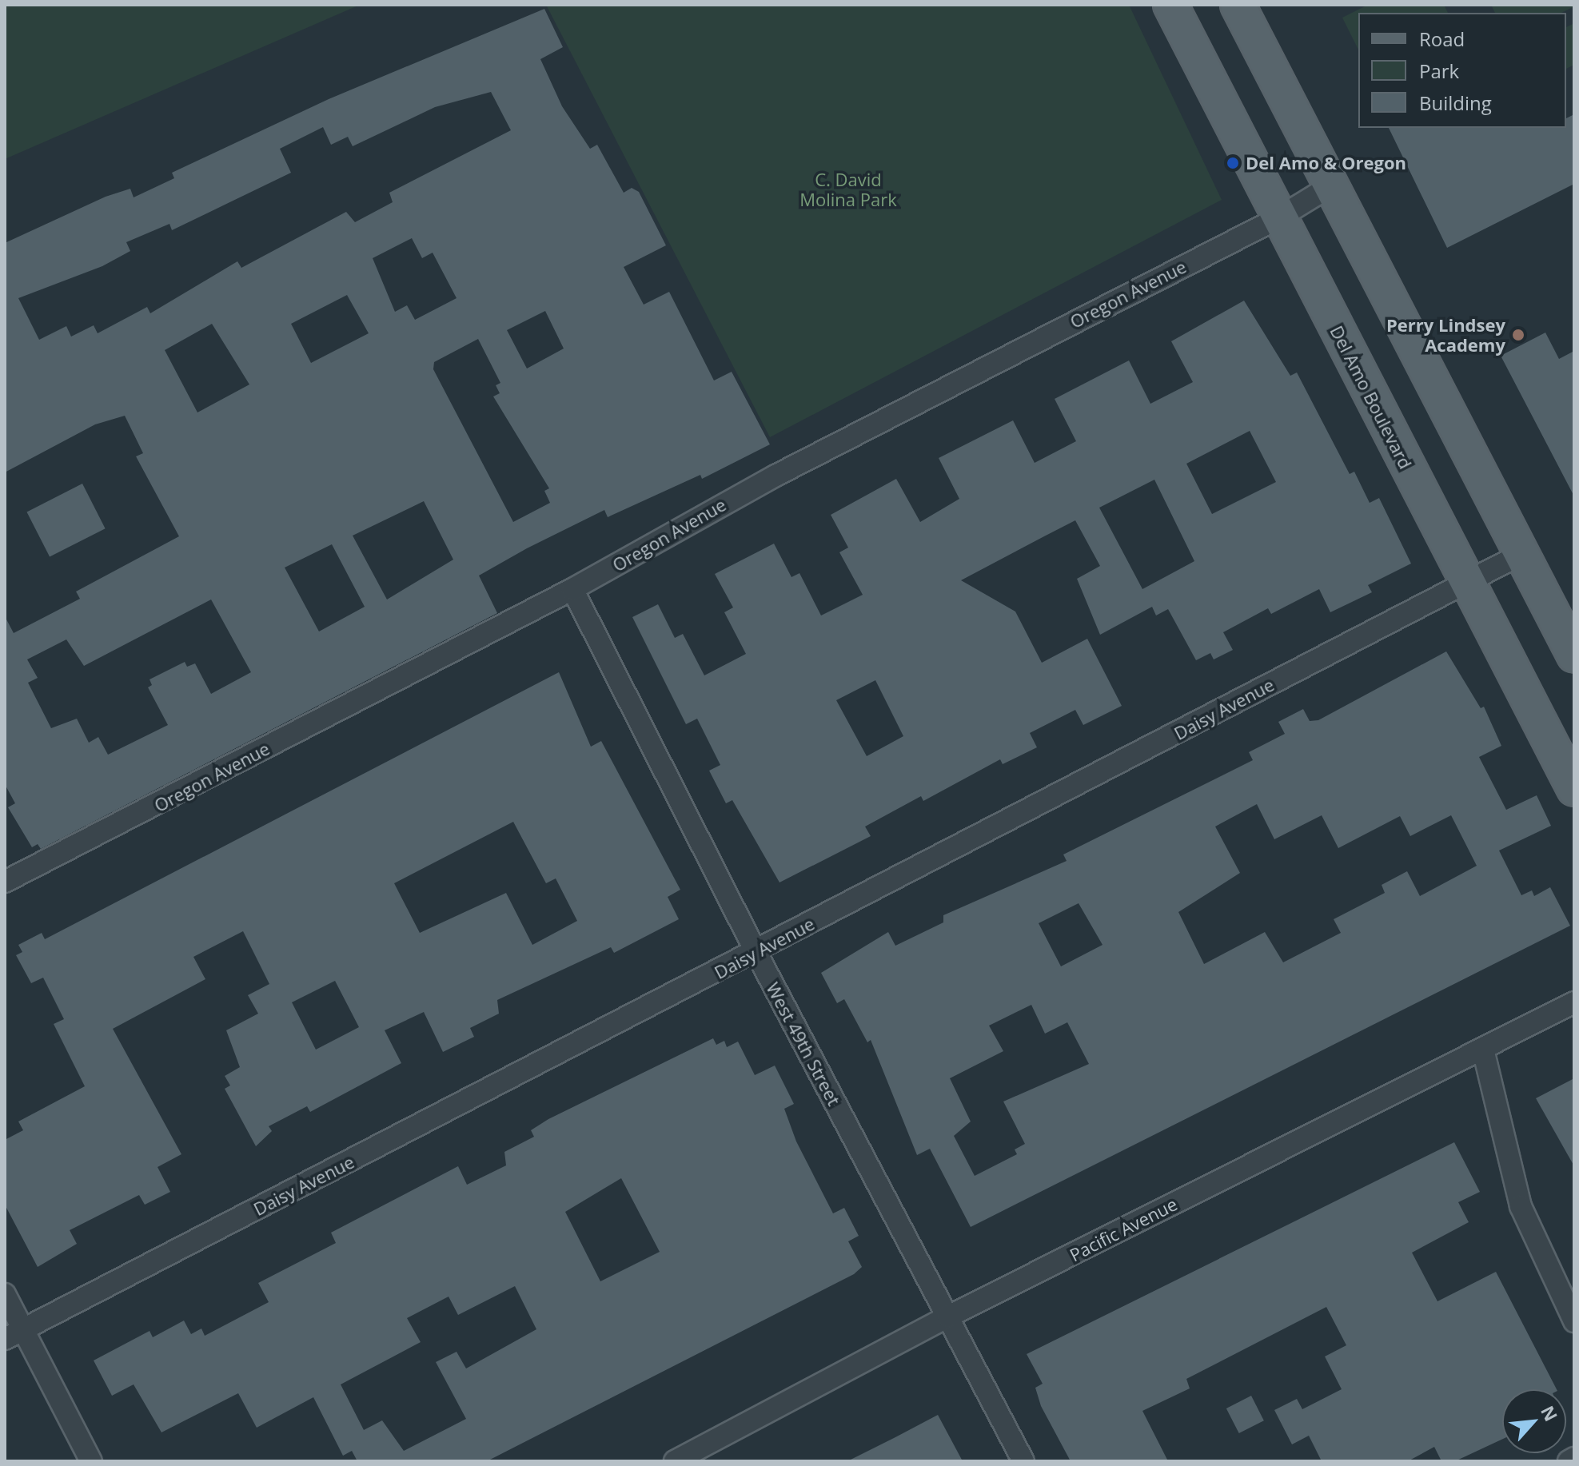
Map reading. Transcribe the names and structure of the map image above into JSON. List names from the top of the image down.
{
  "streets": {
    "main road": ["Del Amo Boulevard"],
    "street": [
      "Oregon Avenue",
      "Daisy Avenue",
      "West 49th Street",
      "Pacific Avenue"
    ]
  },
  "crossings": [
    ["Oregon Avenue", "Del Amo Boulevard"],
    ["Oregon Avenue", "West 49th Street"],
    ["Del Amo Boulevard", "Daisy Avenue"],
    ["Daisy Avenue", "West 49th Street"],
    ["West 49th Street", "Pacific Avenue"]
  ],
  "parks": ["C. David Molina Park"],
  "places": ["Del Amo & Oregon", "Perry Lindsey Academy"],
  "legend": ["Road", "Park", "Building"],
  "north": "top right"
}
